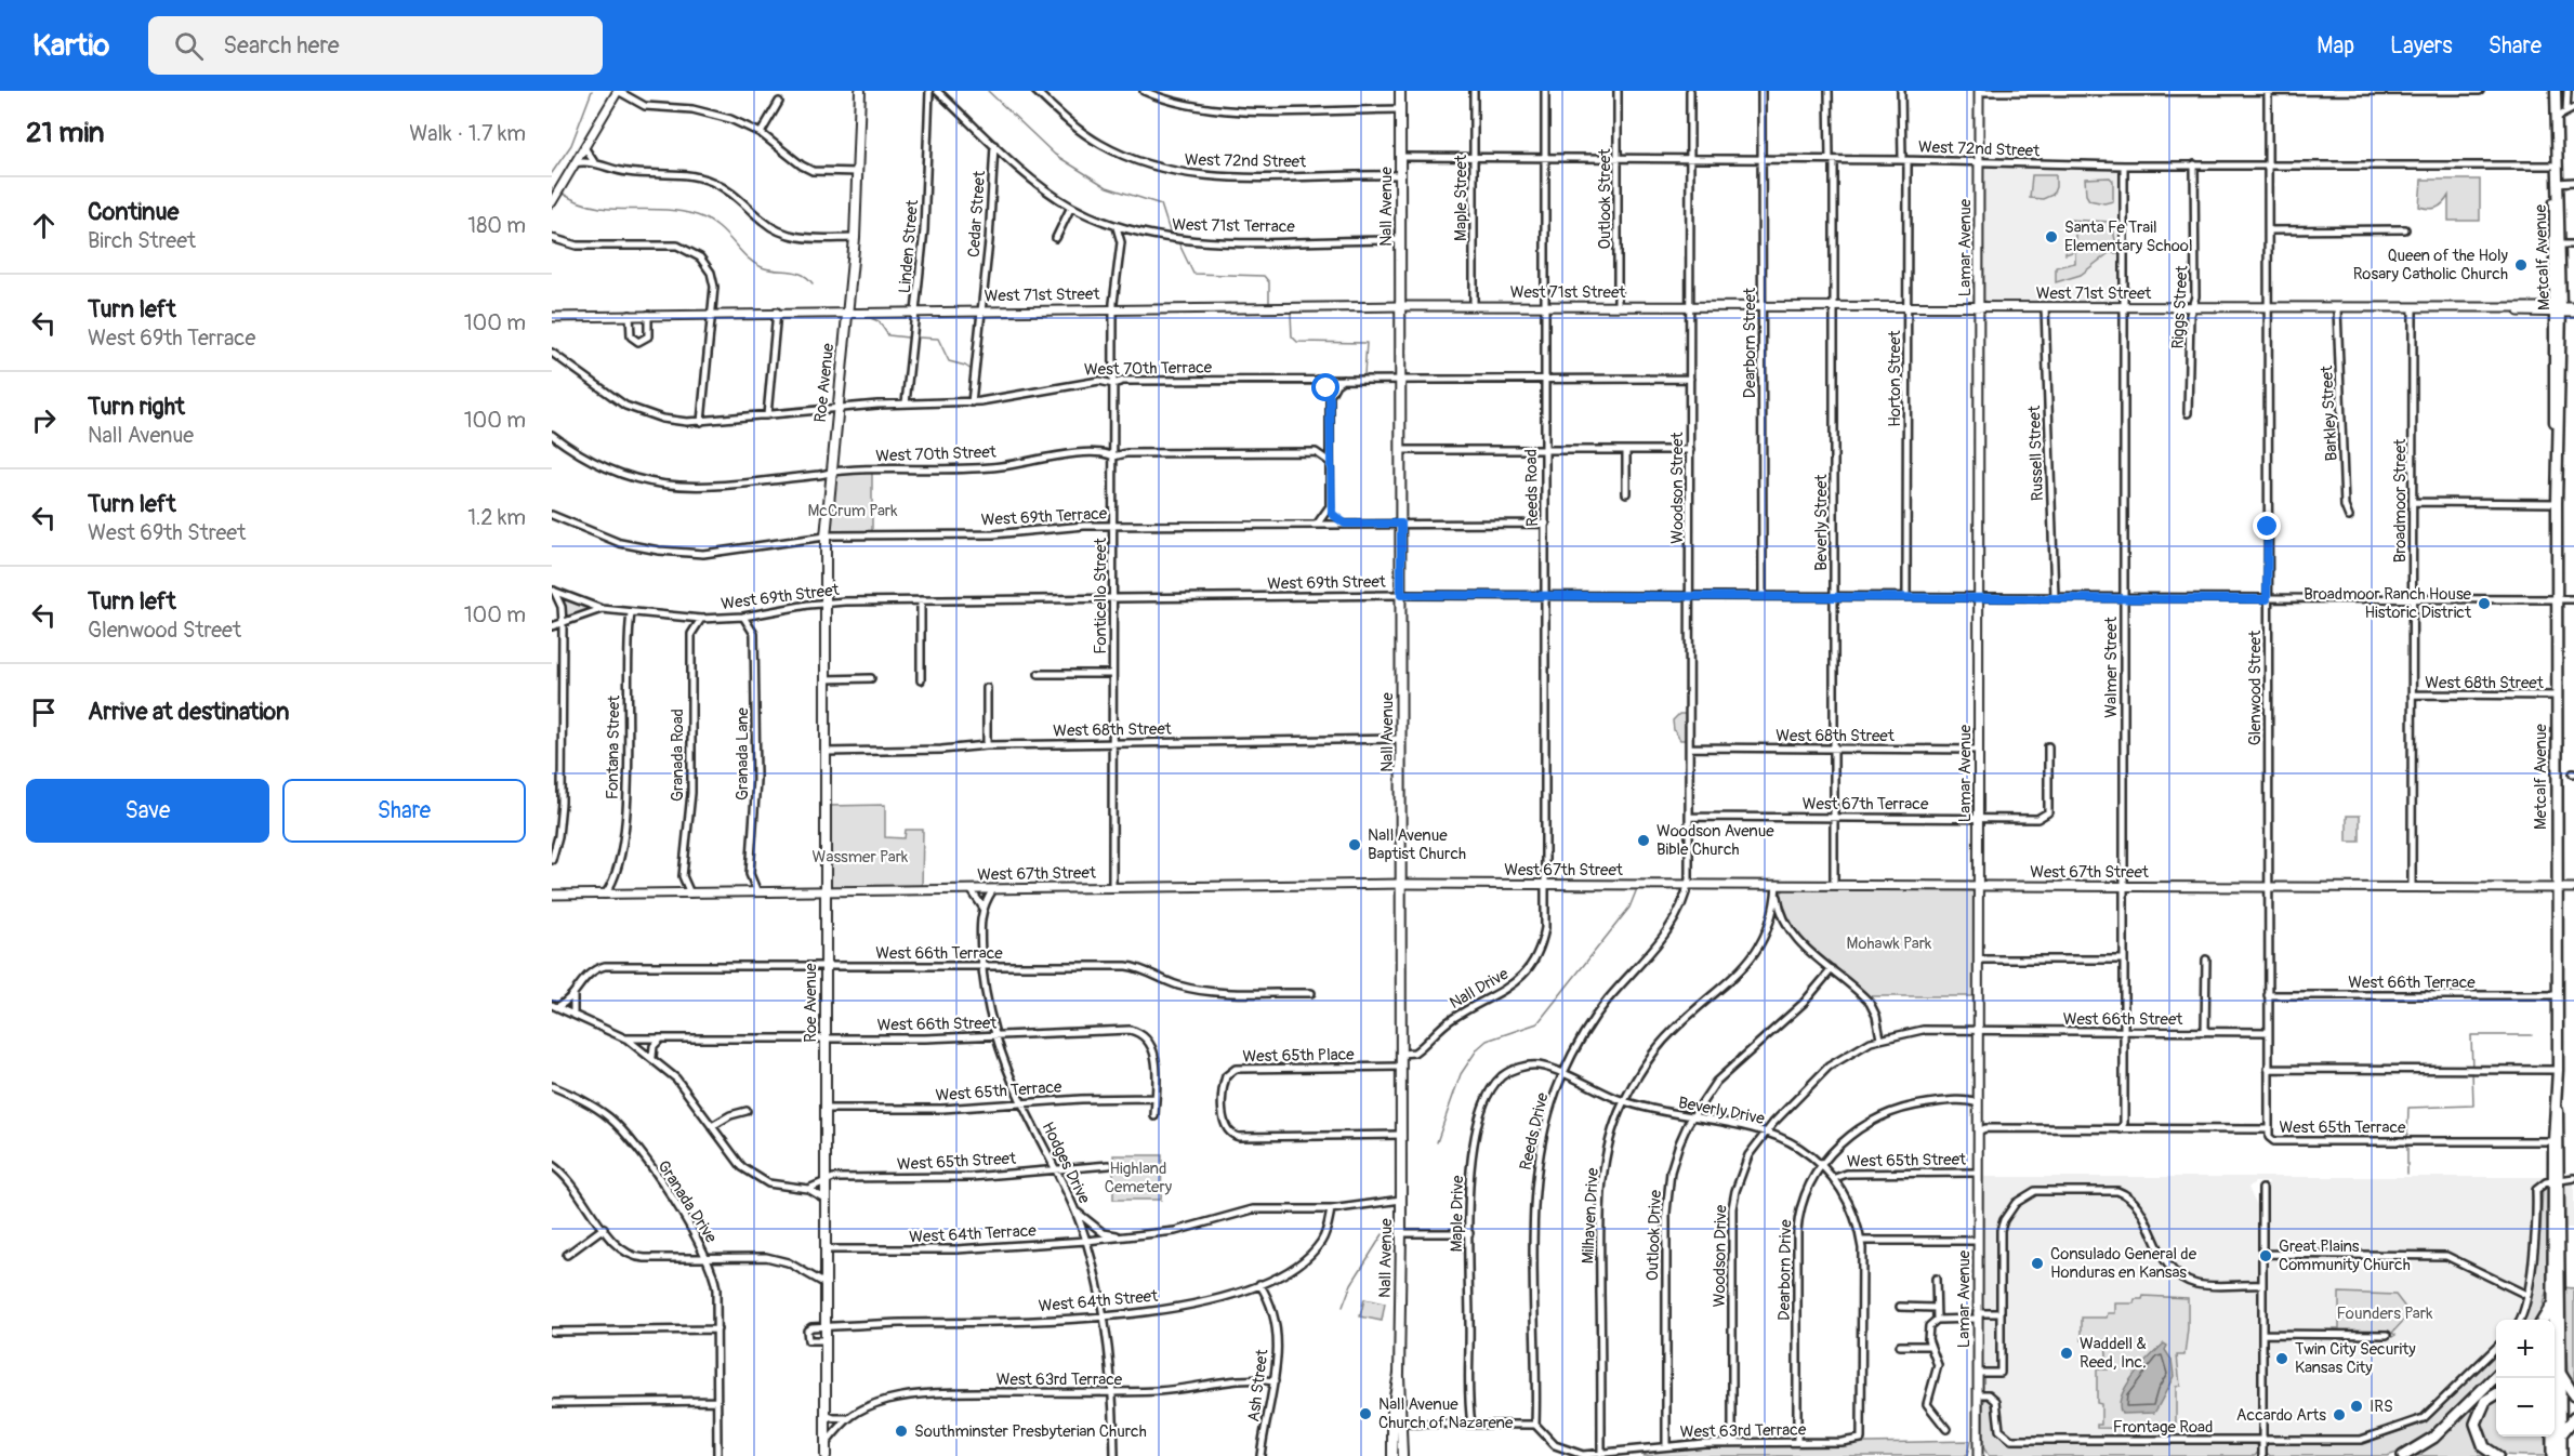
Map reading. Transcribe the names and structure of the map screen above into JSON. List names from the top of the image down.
{
  "streets": {
    "highway": ["Metcalf Avenue"],
    "main road": ["Nall Avenue", "Roe Avenue"],
    "street": [
      "West 72nd Street",
      "Maple Street",
      "Outlook Street",
      "Cedar Street",
      "West 71st Terrace",
      "Linden Street",
      "Lamar Avenue",
      "West 71st Street",
      "Riggs Street",
      "Dearborn Street",
      "West 70th Terrace",
      "Horton Street",
      "Barkley Street",
      "Russell Street",
      "West 70th Street",
      "Reeds Road",
      "Woodson Street",
      "Broadmoor Street",
      "West 69th Terrace",
      "Beverly Street",
      "West 69th Street",
      "Fonticello Street",
      "Walmer Street",
      "West 68th Street",
      "Glenwood Street",
      "Fontana Street",
      "Granada Lane",
      "Granada Road",
      "West 67th Terrace",
      "West 67th Street",
      "West 66th Terrace",
      "Nall Drive",
      "West 66th Street",
      "West 65th Place",
      "West 65th Terrace",
      "Beverly Drive",
      "Reeds Drive",
      "West 65th Street",
      "Hodges Drive",
      "Granada Drive",
      "Maple Drive",
      "Milhaven Drive",
      "West 64th Terrace",
      "Outlook Drive",
      "Woodson Drive",
      "Dearborn Drive",
      "West 64th Street",
      "West 63rd Terrace",
      "Ash Street",
      "Frontage Road"
    ]
  },
  "crossings": [
    ["West 72nd Street", "Maple Street"],
    ["West 72nd Street", "Outlook Street"],
    ["West 72nd Street", "Nall Avenue"],
    ["West 72nd Street", "Lamar Avenue"],
    ["West 72nd Street", "Metcalf Avenue"],
    ["West 72nd Street", "Riggs Street"],
    ["West 72nd Street", "Dearborn Street"],
    ["West 72nd Street", "Horton Street"],
    ["West 72nd Street", "Reeds Road"],
    ["West 72nd Street", "Woodson Street"],
    ["West 72nd Street", "Beverly Street"],
    ["West 72nd Street", "Walmer Street"],
    ["West 72nd Street", "Glenwood Street"],
    ["Maple Street", "West 71st Street"],
    ["Outlook Street", "West 71st Street"],
    ["Nall Avenue", "West 71st Terrace"],
    ["Nall Avenue", "West 71st Street"],
    ["Nall Avenue", "West 70th Terrace"],
    ["Nall Avenue", "West 69th Terrace"],
    ["Nall Avenue", "West 69th Street"],
    ["Nall Avenue", "West 68th Street"],
    ["Nall Avenue", "West 67th Street"],
    ["Nall Avenue", "Nall Drive"],
    ["Nall Avenue", "West 65th Place"],
    ["Nall Avenue", "West 64th Terrace"],
    ["Cedar Street", "West 71st Terrace"],
    ["Cedar Street", "West 71st Street"],
    ["Cedar Street", "West 70th Terrace"],
    ["West 71st Terrace", "Fonticello Street"],
    ["Linden Street", "West 71st Street"],
    ["Linden Street", "West 70th Terrace"],
    ["Lamar Avenue", "West 71st Street"],
    ["Lamar Avenue", "West 69th Street"],
    ["Lamar Avenue", "West 68th Street"],
    ["Lamar Avenue", "West 67th Terrace"],
    ["Lamar Avenue", "West 67th Street"],
    ["Lamar Avenue", "West 66th Street"],
    ["Lamar Avenue", "West 65th Terrace"],
    ["Lamar Avenue", "West 65th Street"],
    ["Lamar Avenue", "Woodson Drive"],
    ["Lamar Avenue", "Dearborn Drive"],
    ["Lamar Avenue", "Frontage Road"],
    ["Metcalf Avenue", "West 71st Street"],
    ["Metcalf Avenue", "West 69th Street"],
    ["Metcalf Avenue", "West 68th Street"],
    ["Metcalf Avenue", "West 67th Street"],
    ["Metcalf Avenue", "West 66th Terrace"],
    ["Metcalf Avenue", "West 65th Terrace"],
    ["West 71st Street", "Riggs Street"],
    ["West 71st Street", "Dearborn Street"],
    ["West 71st Street", "Horton Street"],
    ["West 71st Street", "Roe Avenue"],
    ["West 71st Street", "Barkley Street"],
    ["West 71st Street", "Russell Street"],
    ["West 71st Street", "Reeds Road"],
    ["West 71st Street", "Woodson Street"],
    ["West 71st Street", "Broadmoor Street"],
    ["West 71st Street", "Beverly Street"],
    ["West 71st Street", "Fonticello Street"],
    ["West 71st Street", "Walmer Street"],
    ["West 71st Street", "Glenwood Street"],
    ["Dearborn Street", "West 69th Street"],
    ["West 70th Terrace", "Roe Avenue"],
    ["West 70th Terrace", "Reeds Road"],
    ["West 70th Terrace", "Woodson Street"],
    ["West 70th Terrace", "Fonticello Street"],
    ["Horton Street", "West 69th Street"],
    ["Roe Avenue", "West 70th Street"],
    ["Roe Avenue", "West 69th Terrace"],
    ["Roe Avenue", "West 69th Street"],
    ["Roe Avenue", "West 68th Street"],
    ["Roe Avenue", "West 67th Street"],
    ["Roe Avenue", "West 66th Terrace"],
    ["Roe Avenue", "West 66th Street"],
    ["Roe Avenue", "West 65th Terrace"],
    ["Roe Avenue", "West 65th Street"],
    ["Roe Avenue", "West 64th Terrace"],
    ["Roe Avenue", "West 64th Street"],
    ["Roe Avenue", "West 63rd Terrace"],
    ["Russell Street", "West 69th Street"],
    ["West 70th Street", "Fonticello Street"],
    ["Reeds Road", "West 69th Terrace"],
    ["Reeds Road", "West 69th Street"],
    ["Reeds Road", "West 67th Street"],
    ["Reeds Road", "Nall Drive"],
    ["Woodson Street", "West 69th Street"],
    ["Woodson Street", "West 68th Street"],
    ["Woodson Street", "West 67th Terrace"],
    ["Woodson Street", "West 67th Street"],
    ["Woodson Street", "Reeds Drive"],
    ["Broadmoor Street", "West 69th Street"],
    ["Broadmoor Street", "West 68th Street"],
    ["Broadmoor Street", "West 67th Street"],
    ["West 69th Terrace", "Fonticello Street"],
    ["Beverly Street", "West 69th Street"],
    ["Beverly Street", "West 68th Street"],
    ["Beverly Street", "West 67th Terrace"],
    ["Beverly Street", "West 67th Street"],
    ["West 69th Street", "Fonticello Street"],
    ["West 69th Street", "Walmer Street"],
    ["West 69th Street", "Glenwood Street"],
    ["West 69th Street", "Fontana Street"],
    ["West 69th Street", "Granada Lane"],
    ["Fonticello Street", "West 68th Street"],
    ["Fonticello Street", "West 67th Street"],
    ["Walmer Street", "West 67th Street"],
    ["Walmer Street", "West 66th Street"],
    ["Walmer Street", "West 65th Terrace"],
    ["Glenwood Street", "West 67th Street"],
    ["Glenwood Street", "West 66th Terrace"],
    ["Glenwood Street", "West 66th Street"],
    ["Glenwood Street", "West 65th Terrace"],
    ["Fontana Street", "West 67th Street"],
    ["Granada Lane", "West 67th Street"],
    ["Granada Road", "West 67th Street"],
    ["West 67th Street", "Nall Drive"],
    ["West 67th Street", "Reeds Drive"],
    ["West 67th Street", "Milhaven Drive"],
    ["West 66th Terrace", "West 66th Street"],
    ["West 66th Terrace", "Hodges Drive"],
    ["West 66th Street", "West 65th Terrace"],
    ["West 66th Street", "Hodges Drive"],
    ["West 66th Street", "Woodson Drive"],
    ["West 65th Terrace", "Hodges Drive"],
    ["Beverly Drive", "Reeds Drive"],
    ["Beverly Drive", "West 65th Street"],
    ["Beverly Drive", "Maple Drive"],
    ["Beverly Drive", "Milhaven Drive"],
    ["Beverly Drive", "Outlook Drive"],
    ["Beverly Drive", "Woodson Drive"],
    ["Beverly Drive", "Dearborn Drive"],
    ["Beverly Drive", "West 63rd Terrace"],
    ["Reeds Drive", "Maple Drive"],
    ["Reeds Drive", "West 63rd Terrace"],
    ["West 65th Street", "Hodges Drive"],
    ["Hodges Drive", "West 64th Terrace"],
    ["Hodges Drive", "West 64th Street"],
    ["Hodges Drive", "West 63rd Terrace"],
    ["Milhaven Drive", "West 63rd Terrace"],
    ["West 64th Terrace", "West 64th Street"],
    ["Outlook Drive", "West 63rd Terrace"],
    ["Woodson Drive", "West 63rd Terrace"],
    ["Dearborn Drive", "West 63rd Terrace"],
    ["West 64th Street", "Ash Street"],
    ["West 63rd Terrace", "Ash Street"]
  ],
  "parks": [
    "McCrum Park",
    "Wassmer Park",
    "Mohawk Park",
    "Highland Cemetery",
    "Founders Park"
  ],
  "places": [
    "Santa Fe Trail Elementary School",
    "Queen of the Holy Rosary Catholic Church",
    "Broadmoor Ranch House Historic District",
    "Woodson Avenue Bible Church",
    "Nall Avenue Baptist Church",
    "Great Plains Community Church",
    "Consulado General de Honduras en Kansas",
    "Waddell & Reed, Inc.",
    "Twin City Security Kansas City",
    "IRS",
    "Nall Avenue Church of Nazarene",
    "Accardo Arts",
    "Southminster Presbyterian Church"
  ],
  "page": {
    "header": "Kartio",
    "search": "Search here",
    "nav": ["Map", "Layers", "Share"],
    "heading": ["21 min", "Walk · 1.7 km"],
    "list": [
      ["Continue", "Birch Street", "180 m"],
      ["Turn left", "West 69th Terrace", "100 m"],
      ["Turn right", "Nall Avenue", "100 m"],
      ["Turn left", "West 69th Street", "1.2 km"],
      ["Turn left", "Glenwood Street", "100 m"],
      "Arrive at destination"
    ],
    "buttons": ["Save", "Share"],
    "map_buttons": ["+", "−"]
  }
}
